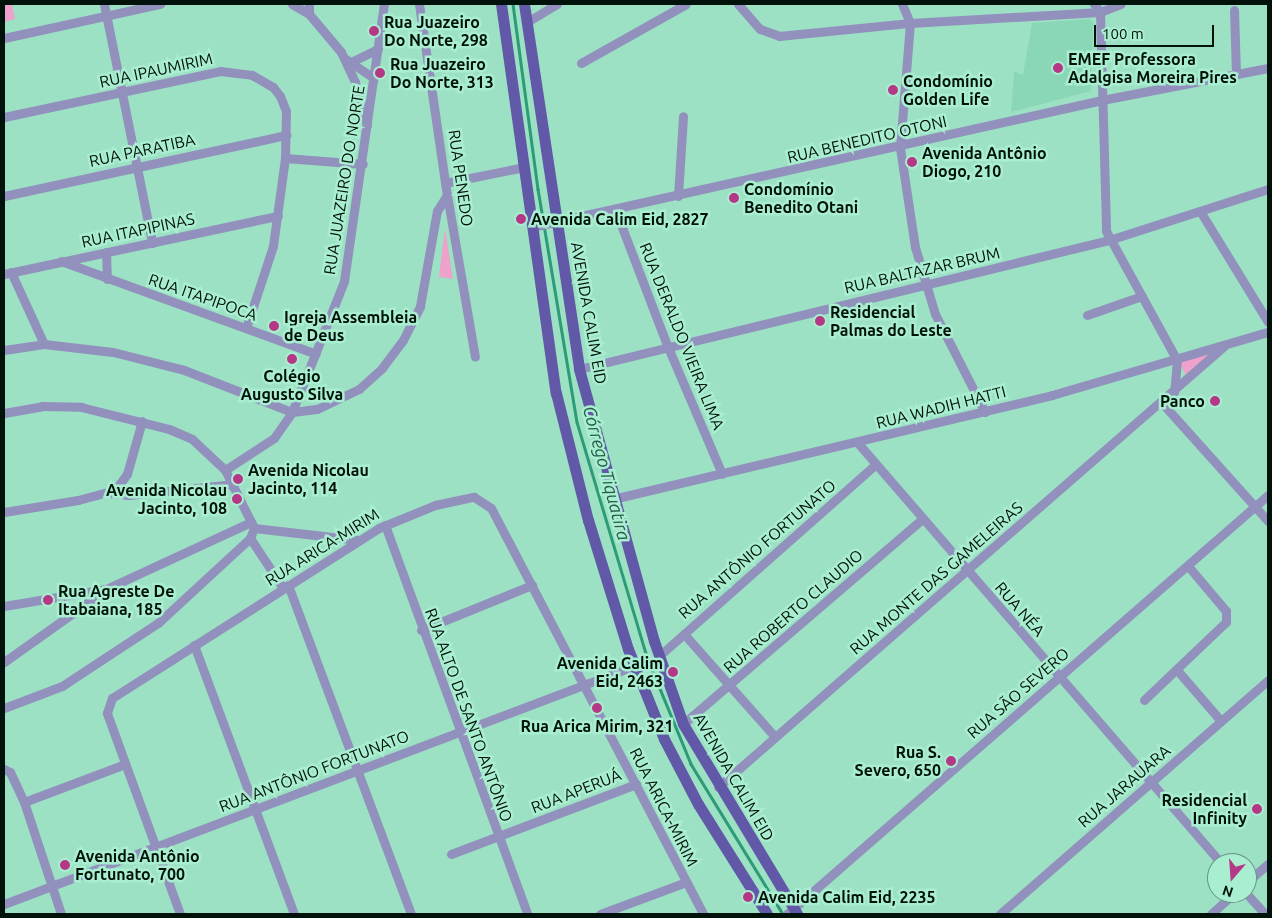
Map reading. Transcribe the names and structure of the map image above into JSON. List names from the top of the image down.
{
  "streets": {
    "main road": ["AVENIDA CALIM EID"],
    "street": [
      "RUA IPAUMIRIM",
      "RUA BENEDITO OTONI",
      "RUA PARATIBA",
      "RUA PENEDO",
      "RUA JUAZEIRO DO NORTE",
      "RUA ITAPIPINAS",
      "RUA BALTAZAR BRUM",
      "RUA ITAPIPOCA",
      "RUA DERALDO VIEIRA LIMA",
      "RUA WADIH HATTI",
      "RUA ARICA-MIRIM",
      "RUA ANTÔNIO FORTUNATO",
      "RUA MONTE DAS GAMELEIRAS",
      "RUA NÉA",
      "RUA ROBERTO CLAUDIO",
      "RUA SÃO SEVERO",
      "RUA ALTO DE SANTO ANTÔNIO",
      "RUA JARAUARA",
      "RUA APERUÁ"
    ]
  },
  "crossings": [
    ["RUA IPAUMIRIM", "RUA PARATIBA"],
    ["RUA IPAUMIRIM", "RUA ITAPIPINAS"],
    ["RUA IPAUMIRIM", "RUA ITAPIPOCA"],
    ["RUA BENEDITO OTONI", "AVENIDA CALIM EID"],
    ["RUA BENEDITO OTONI", "RUA DERALDO VIEIRA LIMA"],
    ["RUA JUAZEIRO DO NORTE", "RUA ITAPIPOCA"],
    ["RUA ITAPIPINAS", "RUA ITAPIPOCA"],
    ["RUA BALTAZAR BRUM", "AVENIDA CALIM EID"],
    ["RUA BALTAZAR BRUM", "RUA DERALDO VIEIRA LIMA"],
    ["AVENIDA CALIM EID", "RUA WADIH HATTI"],
    ["AVENIDA CALIM EID", "RUA ANTÔNIO FORTUNATO"],
    ["AVENIDA CALIM EID", "RUA MONTE DAS GAMELEIRAS"],
    ["AVENIDA CALIM EID", "RUA ROBERTO CLAUDIO"],
    ["AVENIDA CALIM EID", "RUA SÃO SEVERO"],
    ["RUA DERALDO VIEIRA LIMA", "RUA WADIH HATTI"],
    ["RUA WADIH HATTI", "RUA MONTE DAS GAMELEIRAS"],
    ["RUA WADIH HATTI", "RUA NÉA"],
    ["RUA ARICA-MIRIM", "RUA ANTÔNIO FORTUNATO"],
    ["RUA ARICA-MIRIM", "RUA ALTO DE SANTO ANTÔNIO"],
    ["RUA ARICA-MIRIM", "RUA APERUÁ"],
    ["RUA ANTÔNIO FORTUNATO", "RUA NÉA"],
    ["RUA ANTÔNIO FORTUNATO", "RUA ALTO DE SANTO ANTÔNIO"],
    ["RUA MONTE DAS GAMELEIRAS", "RUA NÉA"],
    ["RUA NÉA", "RUA ROBERTO CLAUDIO"],
    ["RUA NÉA", "RUA SÃO SEVERO"],
    ["RUA NÉA", "RUA JARAUARA"],
    ["RUA ALTO DE SANTO ANTÔNIO", "RUA APERUÁ"]
  ],
  "water": ["Córrego Tiquatira"],
  "places": [
    "Rua Juazeiro Do Norte, 298",
    "EMEF Professora Adalgisa Moreira Pires",
    "Rua Juazeiro Do Norte, 313",
    "Condomínio Golden Life",
    "Avenida Antônio Diogo, 210",
    "Condomínio Benedito Otani",
    "Avenida Calim Eid, 2827",
    "Residencial Palmas do Leste",
    "Igreja Assembleia de Deus",
    "Colégio Augusto Silva",
    "Panco",
    "Avenida Nicolau Jacinto, 114",
    "Avenida Nicolau Jacinto, 108",
    "Rua Agreste De Itabaiana, 185",
    "Avenida Calim Eid, 2463",
    "Rua Arica Mirim, 321",
    "Rua S. Severo, 650",
    "Residencial Infinity",
    "Avenida Antônio Fortunato, 700",
    "Avenida Calim Eid, 2235"
  ],
  "scale_bar": "100 m",
  "north": "bottom"
}
